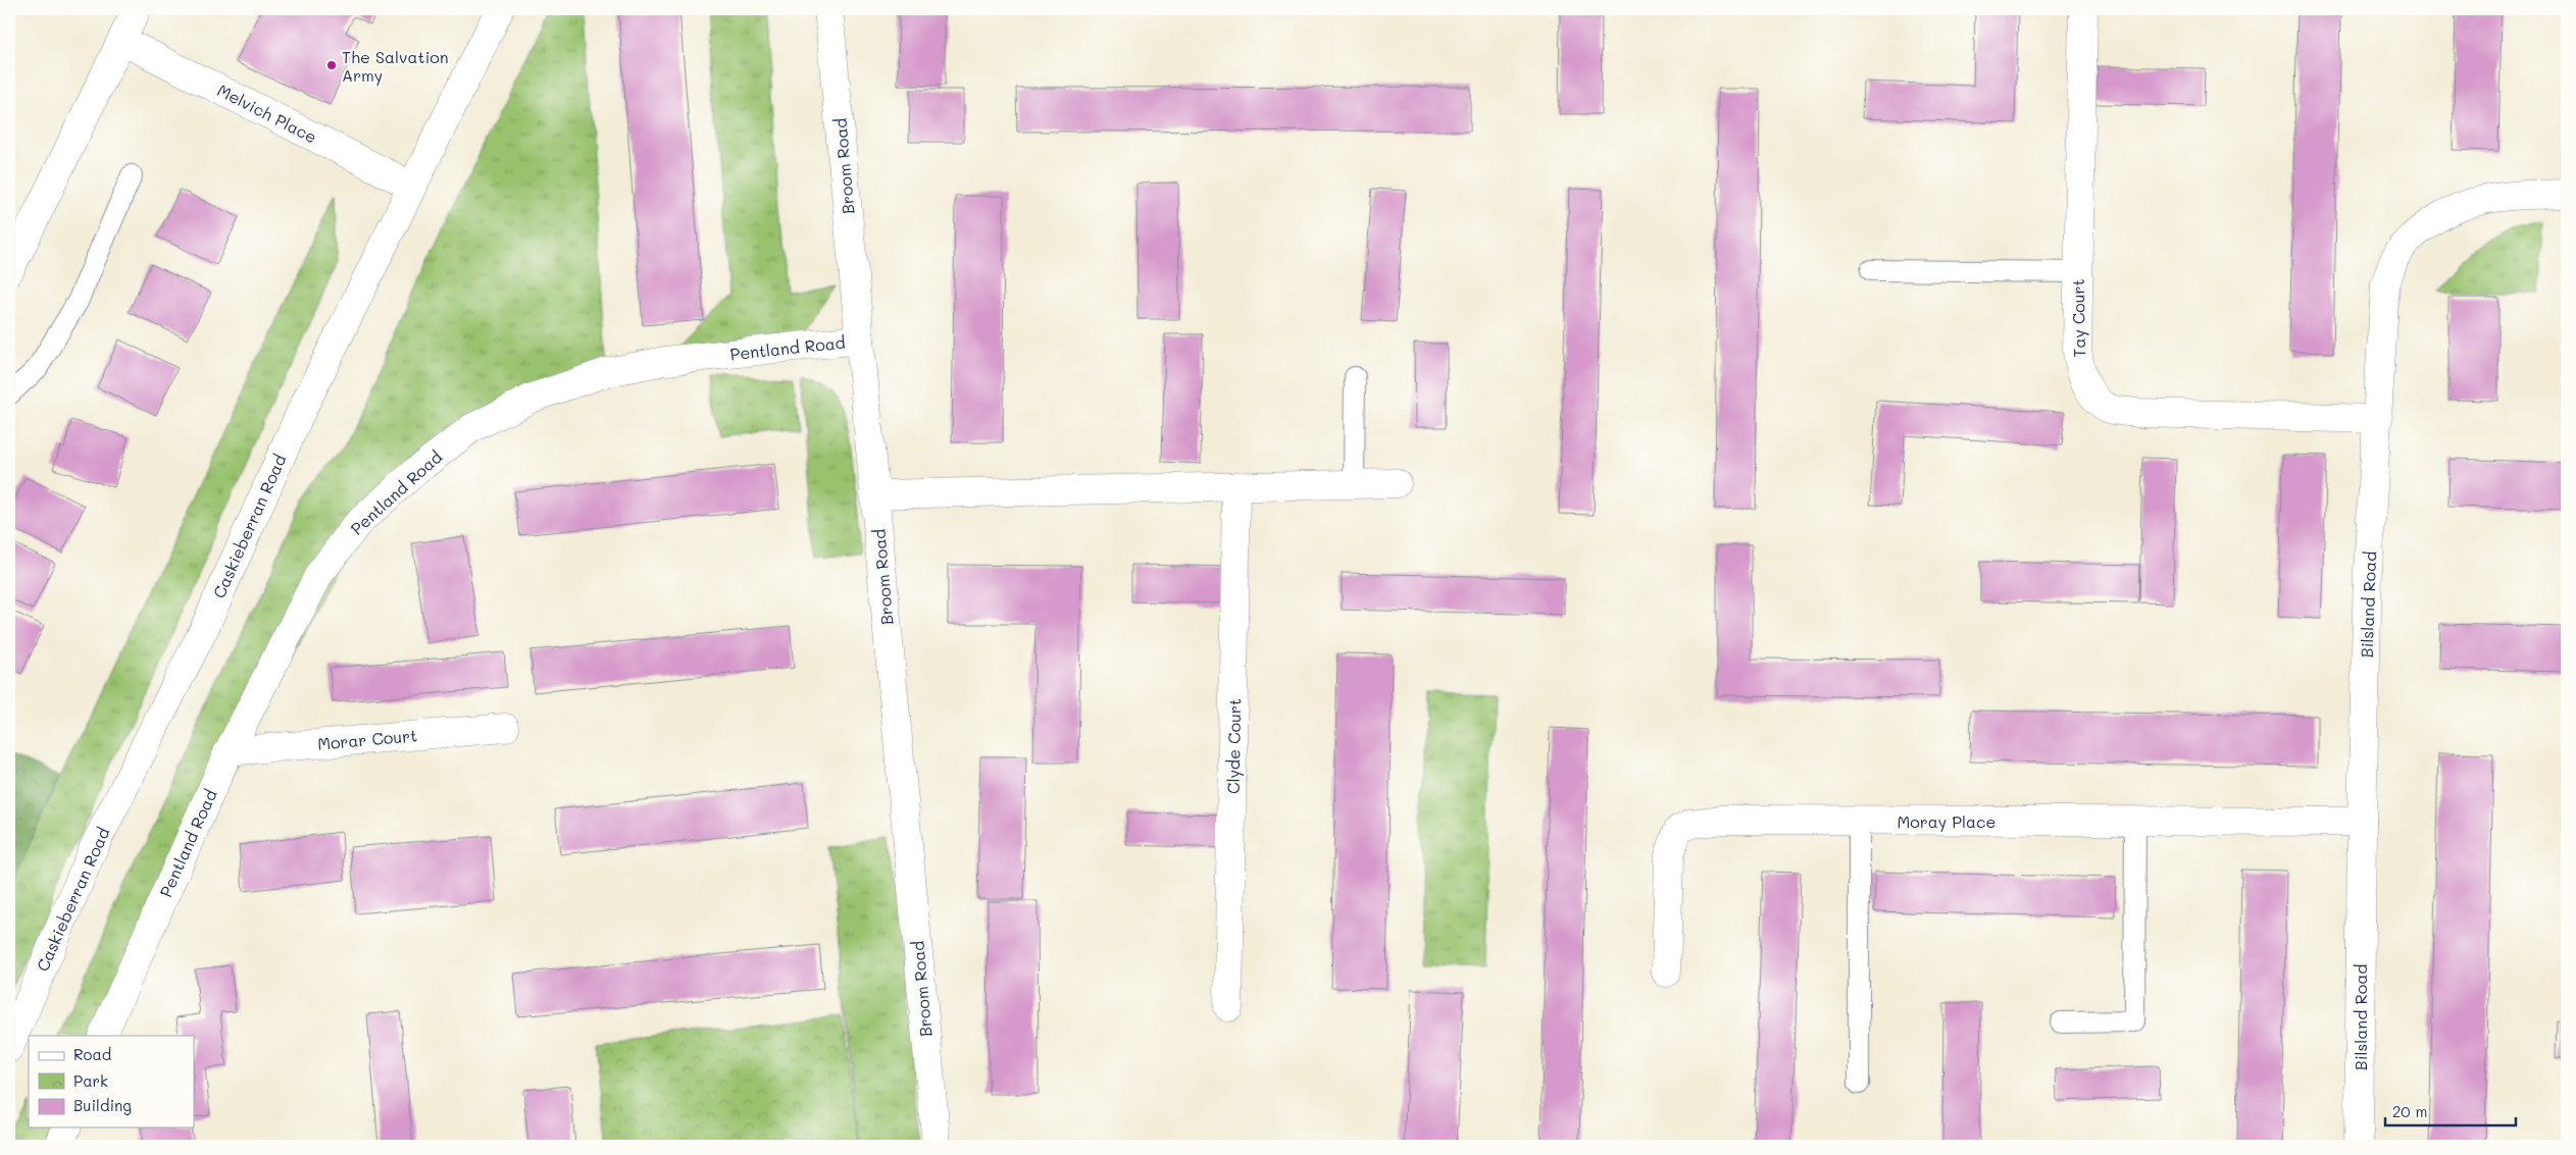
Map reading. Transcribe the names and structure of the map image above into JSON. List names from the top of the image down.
{
  "streets": {
    "street": [
      "Melvich Place",
      "Broom Road",
      "Tay Court",
      "Pentland Road",
      "Caskieberran Road",
      "Bilsland Road",
      "Morar Court",
      "Clyde Court",
      "Moray Place"
    ]
  },
  "crossings": [
    ["Melvich Place", "Caskieberran Road"],
    ["Broom Road", "Pentland Road"],
    ["Tay Court", "Bilsland Road"],
    ["Pentland Road", "Morar Court"],
    ["Bilsland Road", "Moray Place"]
  ],
  "places": ["The Salvation Army"],
  "legend": ["Road", "Park", "Building"],
  "scale_bar": "20 m"
}
